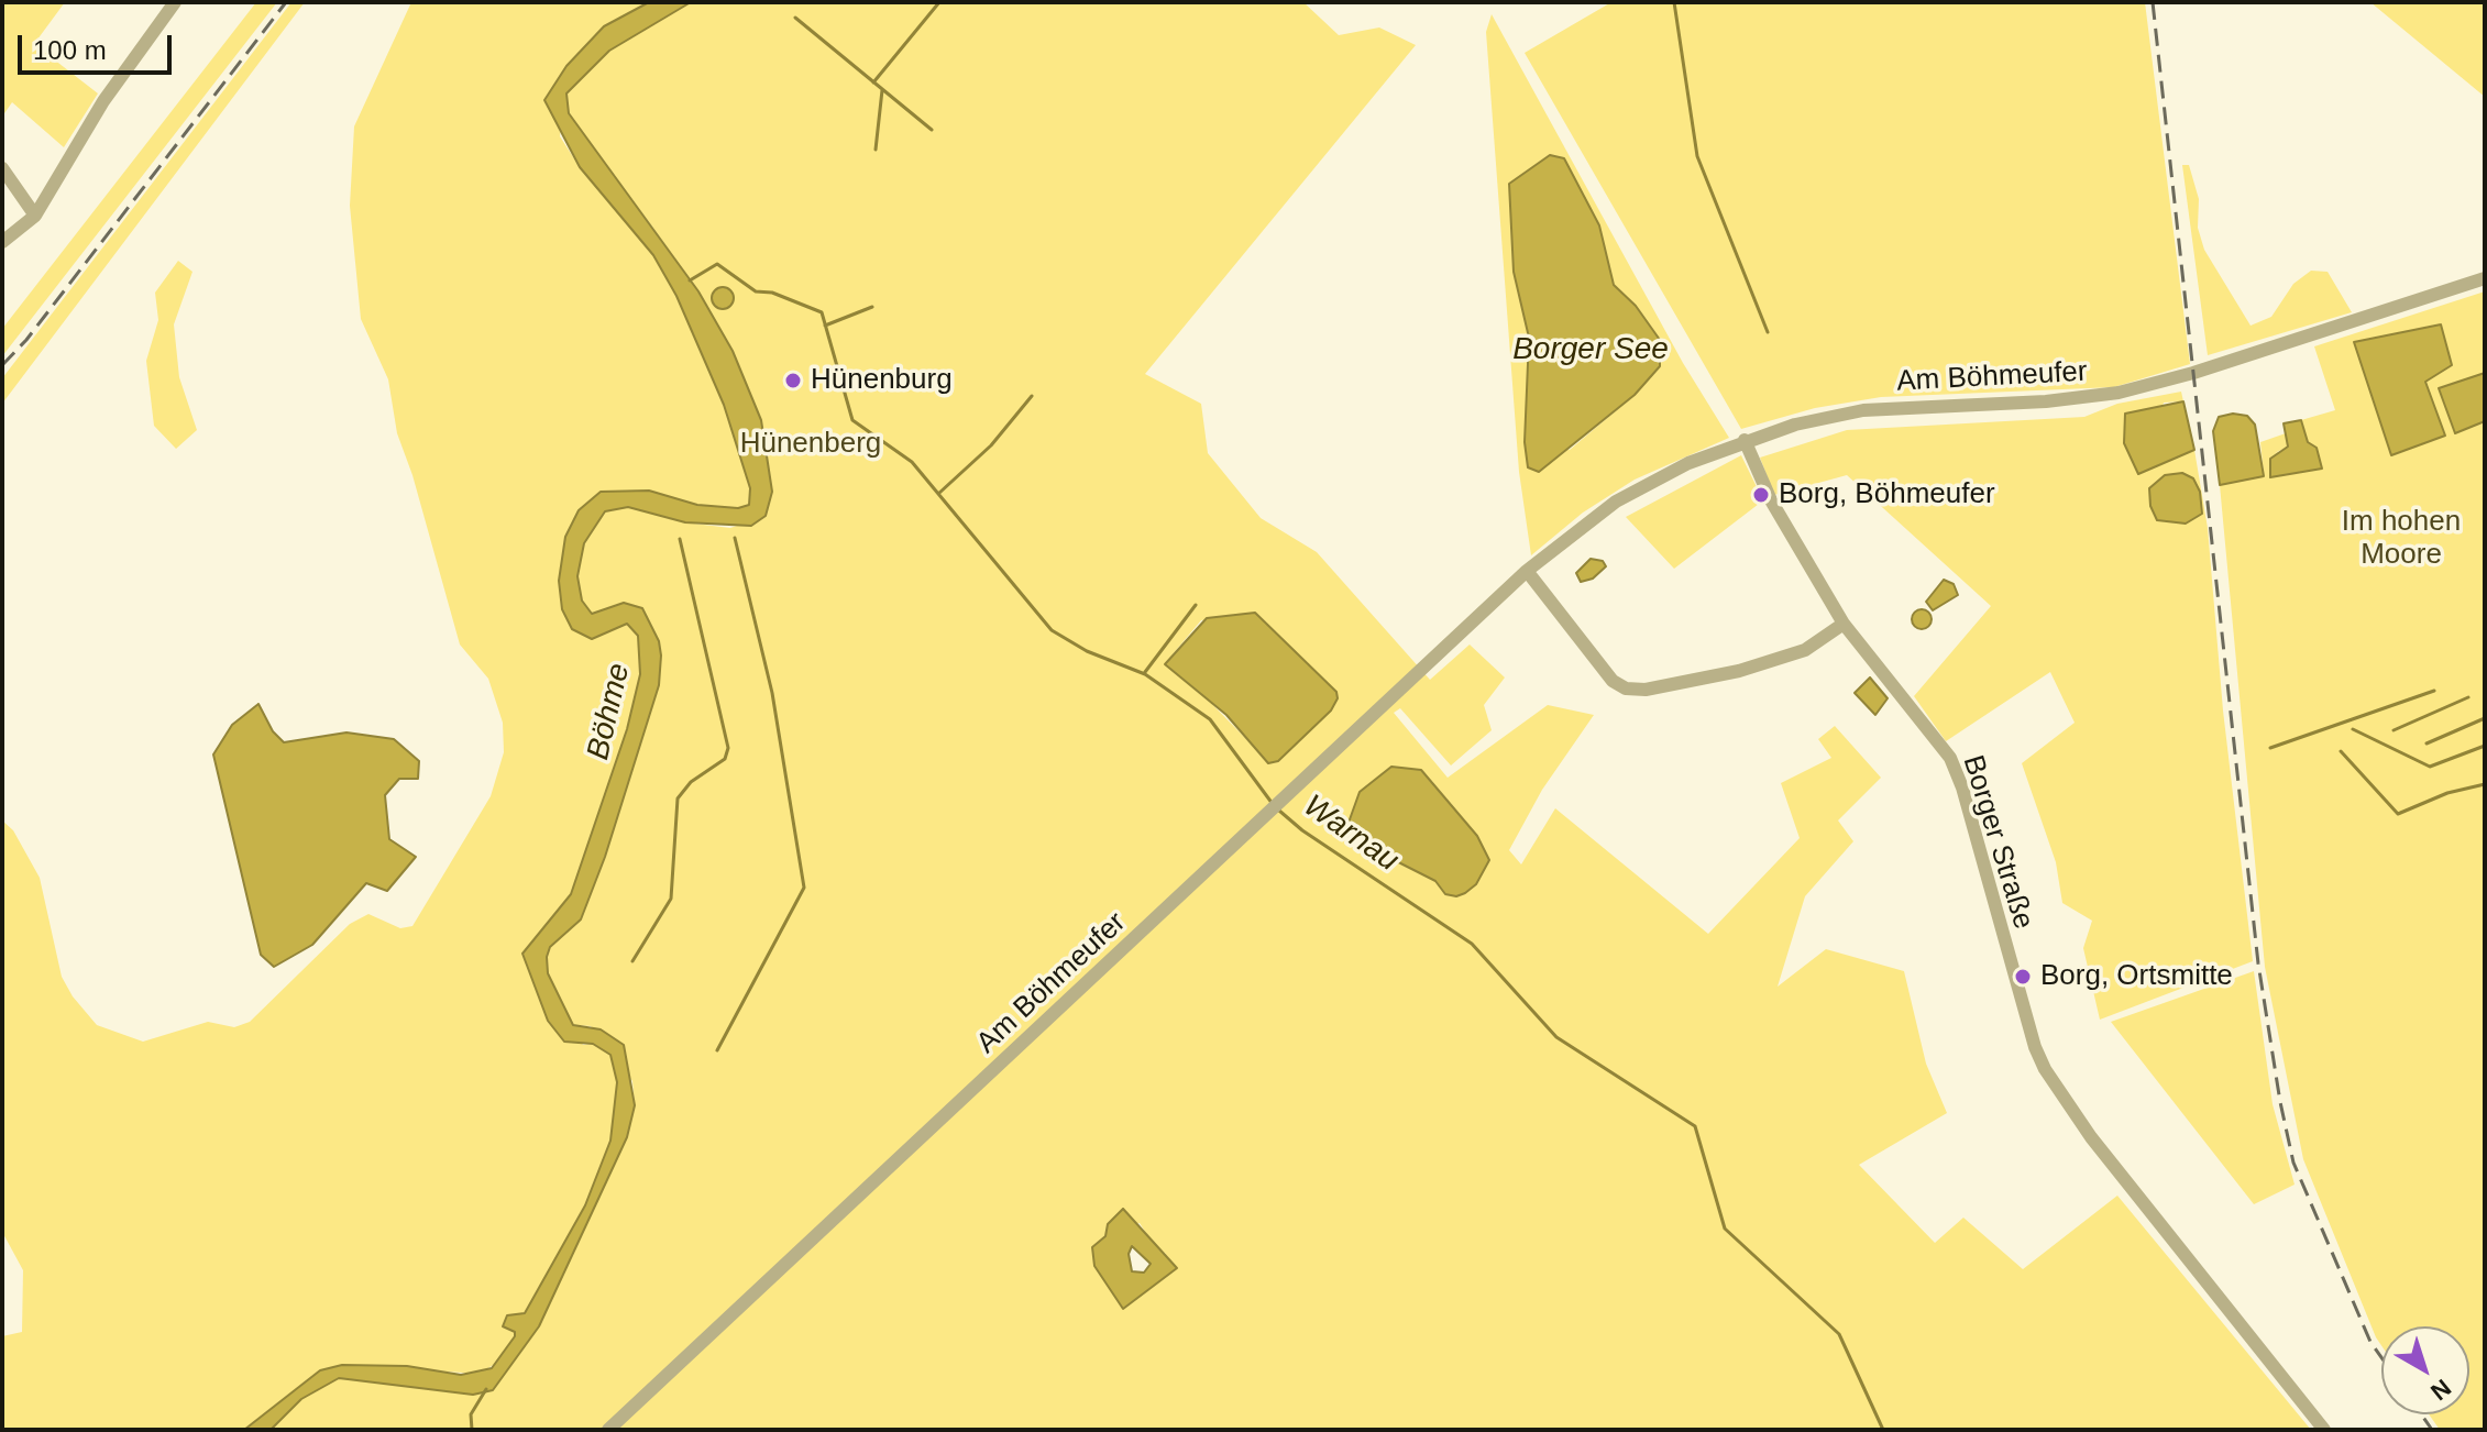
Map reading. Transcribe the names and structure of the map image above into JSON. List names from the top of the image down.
{
  "streets": {
    "street": ["Am Böhmeufer", "Borger Straße"]
  },
  "crossings": [
    ["Am Böhmeufer", "Borger Straße"]
  ],
  "water": ["Borger See", "Böhme", "Warnau"],
  "parks": ["Hünenberg", "Im hohen Moore"],
  "places": ["Hünenburg", "Borg, Böhmeufer", "Borg, Ortsmitte"],
  "scale_bar": "100 m",
  "north": "bottom right"
}
